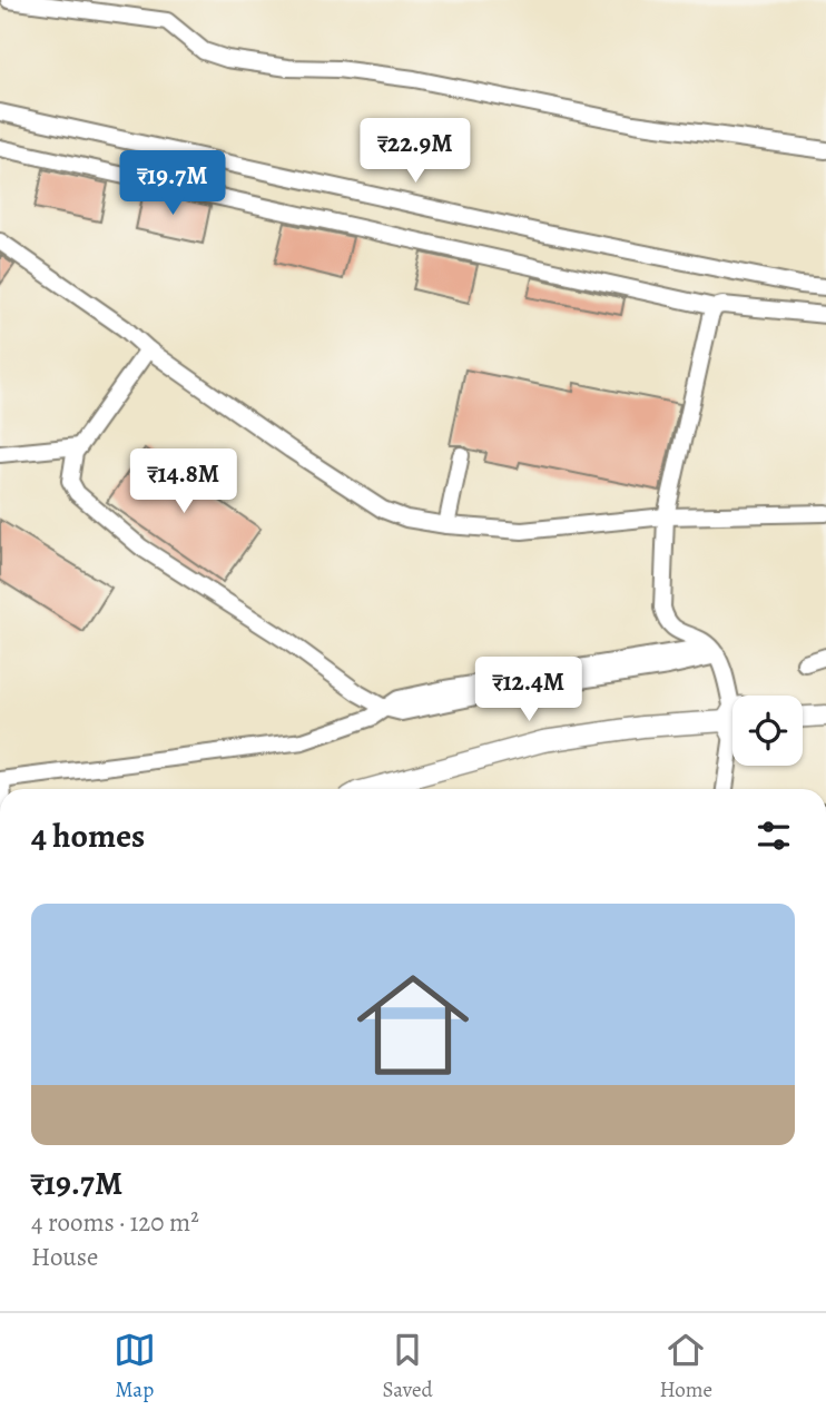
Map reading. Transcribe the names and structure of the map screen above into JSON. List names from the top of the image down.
{
  "page": {
    "price": [
      "₹22.9M",
      "₹19.7M",
      "₹14.8M",
      "₹12.4M"
    ],
    "heading": "4 homes",
    "list": [
      {
        "name": "₹19.7M",
        "note": "4 rooms · 120 m² · House"
      }
    ],
    "tabs": ["Map", "Saved", "Home"]
  }
}
